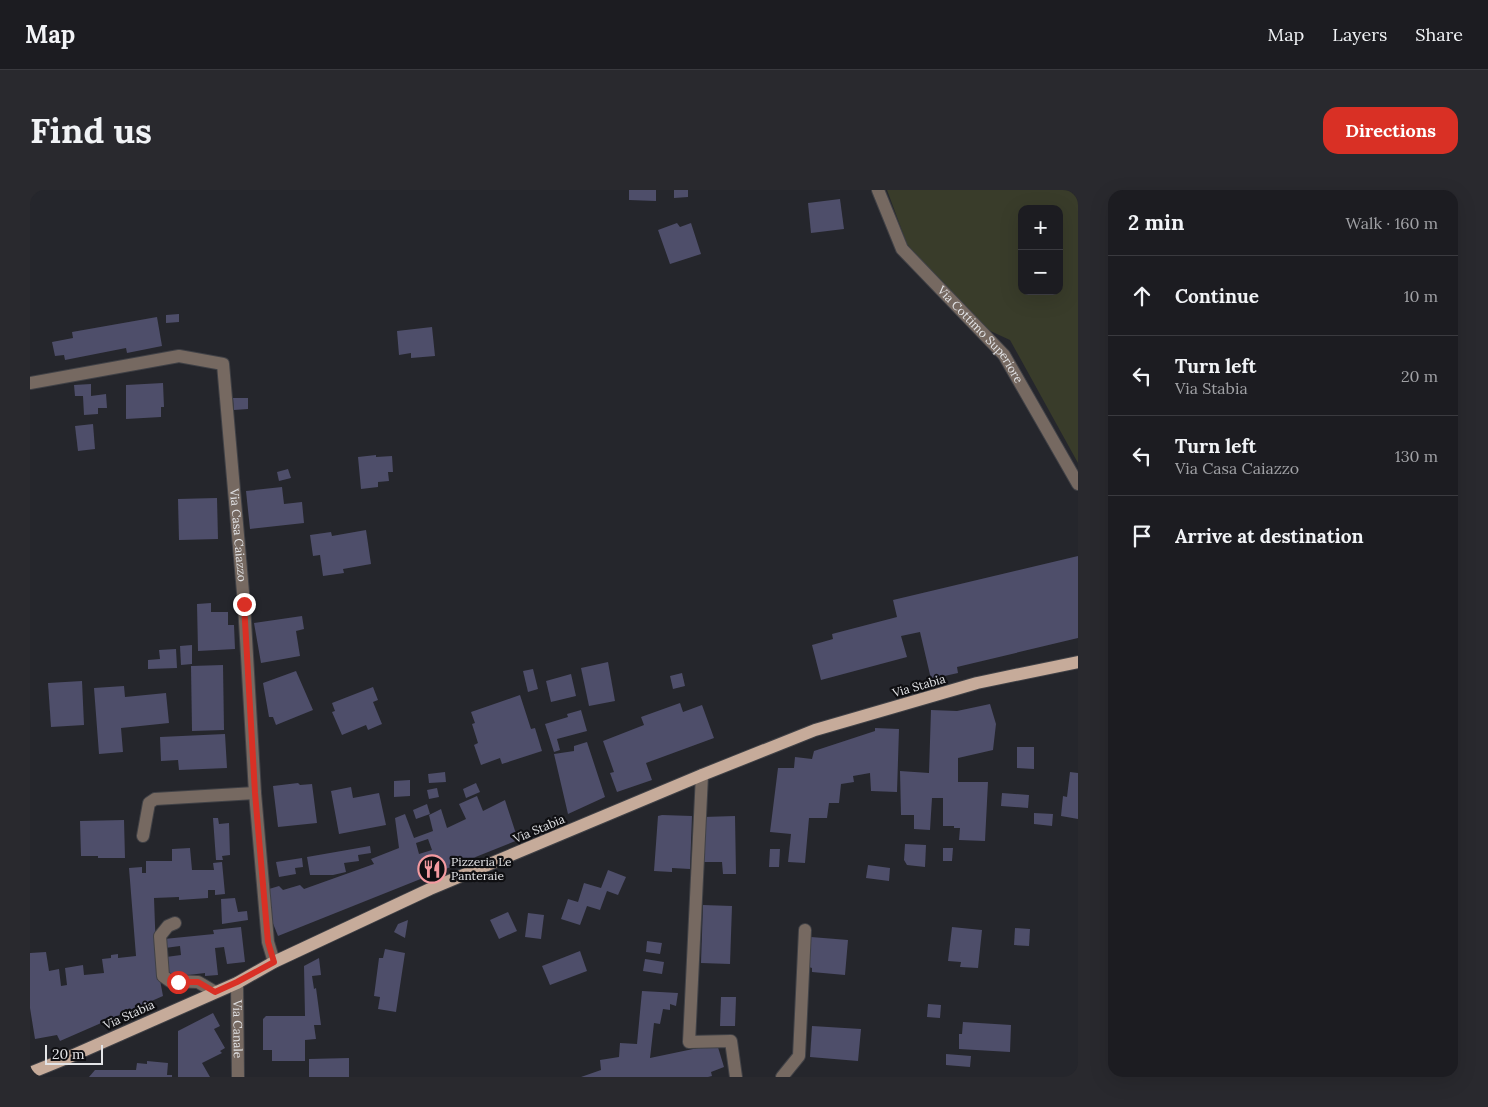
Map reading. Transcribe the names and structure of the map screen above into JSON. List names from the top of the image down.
{
  "streets": {
    "main road": ["Via Stabia"],
    "street": ["Via Cottimo Superiore", "Via Casa Caiazzo", "Via Canale"]
  },
  "crossings": [
    ["Via Casa Caiazzo", "Via Stabia"],
    ["Via Stabia", "Via Canale"]
  ],
  "places": {
    "restaurant": ["Pizzeria Le Panteraie"]
  },
  "scale_bar": "20 m",
  "page": {
    "header": "Map",
    "nav": ["Map", "Layers", "Share"],
    "buttons": "Directions",
    "title": "Find us",
    "heading": ["2 min", "Walk · 160 m"],
    "map_buttons": ["+", "−"],
    "list": [
      ["Continue", "10 m"],
      ["Turn left", "Via Stabia", "20 m"],
      ["Turn left", "Via Casa Caiazzo", "130 m"],
      "Arrive at destination"
    ],
    "scale": "20 m"
  }
}
